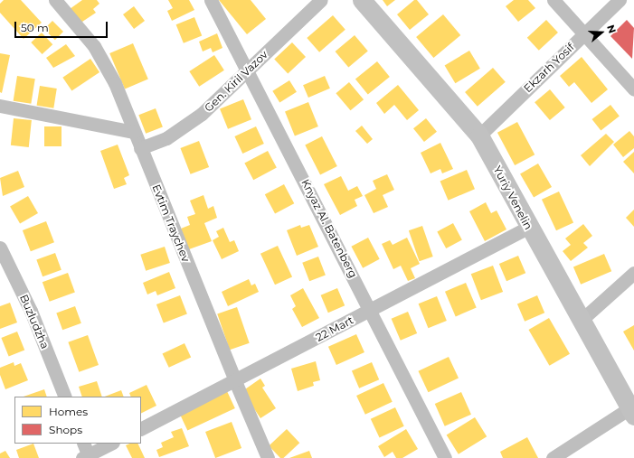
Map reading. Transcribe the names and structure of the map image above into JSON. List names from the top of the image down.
{
  "streets": {
    "street": [
      "Ekzarh Yosif",
      "Gen. Kiril Vazov",
      "Yuriy Venelin",
      "Evtim Traychev",
      "Knyaz Al. Batenberg",
      "Buzludzha",
      "22 Mart"
    ]
  },
  "crossings": [
    ["Ekzarh Yosif", "Yuriy Venelin"],
    ["Gen. Kiril Vazov", "Evtim Traychev"],
    ["Gen. Kiril Vazov", "Knyaz Al. Batenberg"],
    ["Yuriy Venelin", "22 Mart"],
    ["Evtim Traychev", "22 Mart"],
    ["Knyaz Al. Batenberg", "22 Mart"]
  ],
  "legend": ["Homes", "Shops"],
  "scale_bar": "50 m",
  "north": "right"
}
